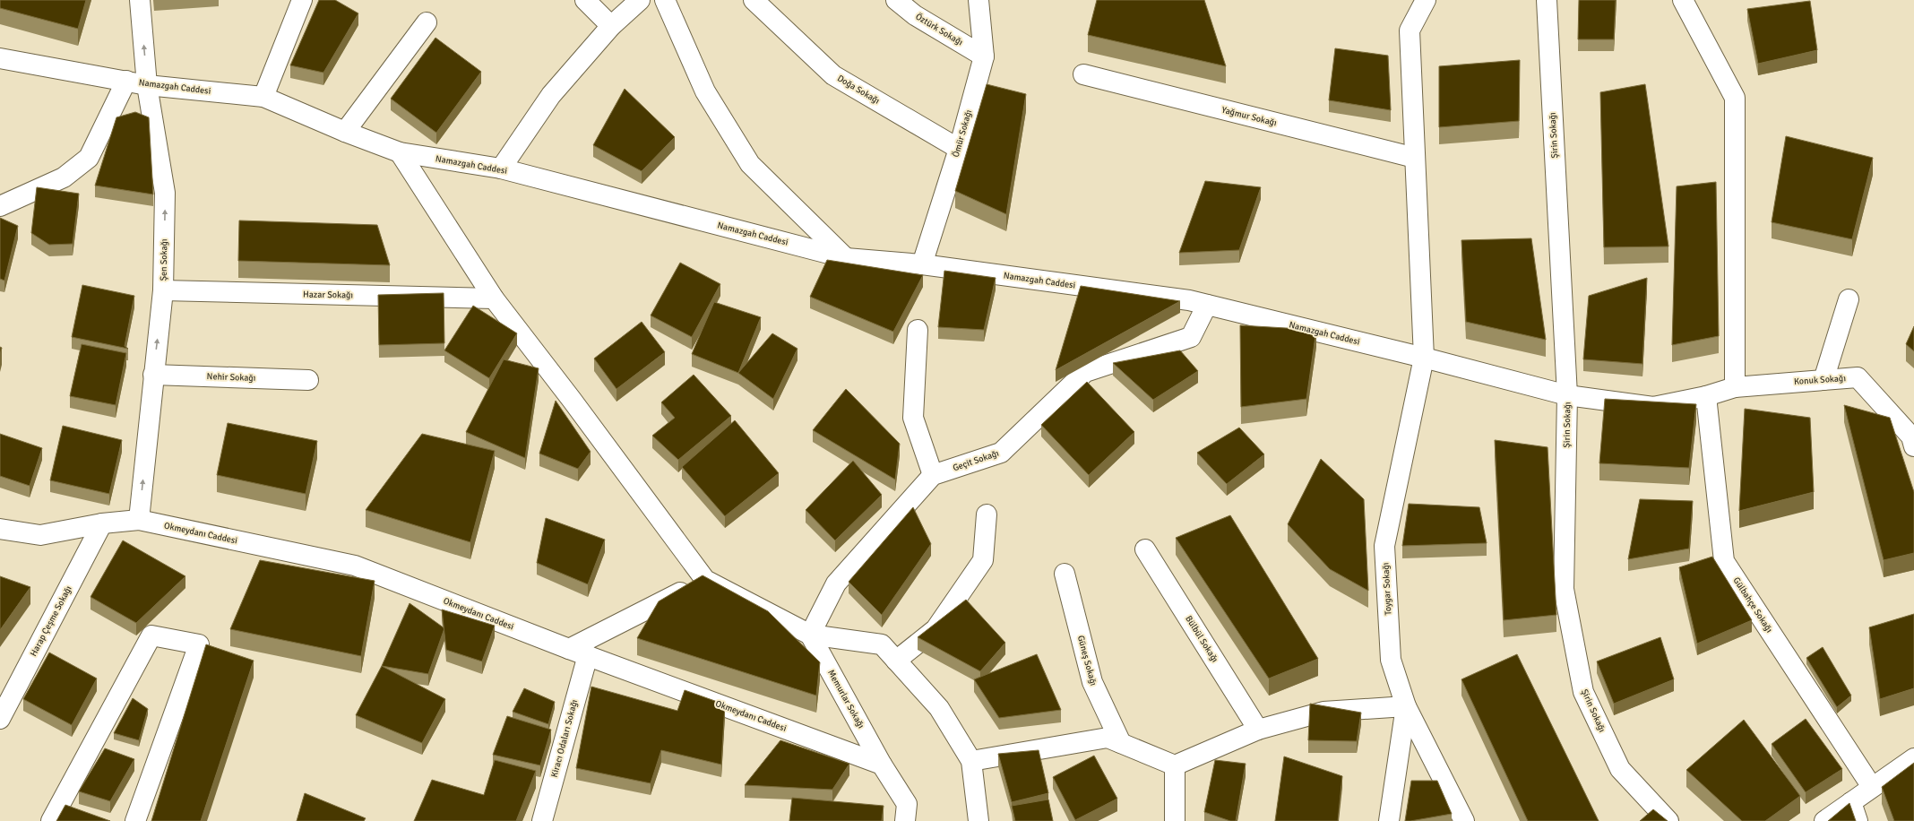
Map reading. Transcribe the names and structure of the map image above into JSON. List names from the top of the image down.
{
  "streets": {
    "street": [
      "Öztürk Sokağı",
      "Namazgah Caddesi",
      "Doğa Sokağı",
      "Yağmur Sokağı",
      "Ömür Sokağı",
      "Şirin Sokağı",
      "Şen Sokağı",
      "Hazar Sokağı",
      "Nehir Sokağı",
      "Konuk Sokağı",
      "Geçit Sokağı",
      "Okmeydanı Caddesi",
      "Toygar Sokağı",
      "Gülbahçe Sokağı",
      "Harap Çeşme Sokağı",
      "Bülbül Sokağı",
      "Güneş Sokağı",
      "Memurlar Sokağı",
      "Kiracı Odaları Sokağı"
    ]
  },
  "crossings": [
    ["Öztürk Sokağı", "Ömür Sokağı"],
    ["Namazgah Caddesi", "Ömür Sokağı"],
    ["Namazgah Caddesi", "Şirin Sokağı"],
    ["Namazgah Caddesi", "Şen Sokağı"],
    ["Namazgah Caddesi", "Konuk Sokağı"],
    ["Namazgah Caddesi", "Geçit Sokağı"],
    ["Namazgah Caddesi", "Toygar Sokağı"],
    ["Namazgah Caddesi", "Gülbahçe Sokağı"],
    ["Doğa Sokağı", "Ömür Sokağı"],
    ["Yağmur Sokağı", "Toygar Sokağı"],
    ["Şen Sokağı", "Hazar Sokağı"],
    ["Şen Sokağı", "Nehir Sokağı"],
    ["Şen Sokağı", "Okmeydanı Caddesi"],
    ["Okmeydanı Caddesi", "Harap Çeşme Sokağı"],
    ["Okmeydanı Caddesi", "Memurlar Sokağı"],
    ["Okmeydanı Caddesi", "Kiracı Odaları Sokağı"]
  ],
  "one_way": ["Şen Sokağı"]
}
